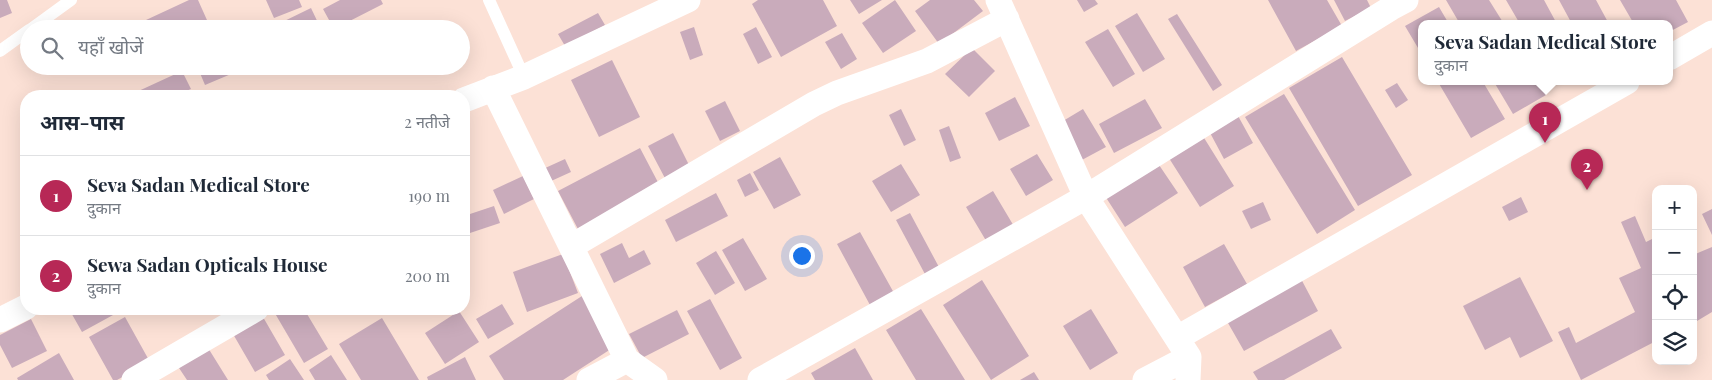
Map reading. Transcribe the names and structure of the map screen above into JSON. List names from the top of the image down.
{
  "page": {
    "popup": ["Seva Sadan Medical Store", "दुकान"],
    "search": "यहाँ खोजें",
    "heading": ["आस-पास", "2 नतीजे"],
    "pins": ["1", "2"],
    "list": [
      {
        "mark": "1",
        "name": "Seva Sadan Medical Store",
        "note": "दुकान",
        "value": "190 m"
      },
      {
        "mark": "2",
        "name": "Sewa Sadan Opticals House",
        "note": "दुकान",
        "value": "200 m"
      }
    ],
    "map_buttons": ["+", "−"]
  }
}
